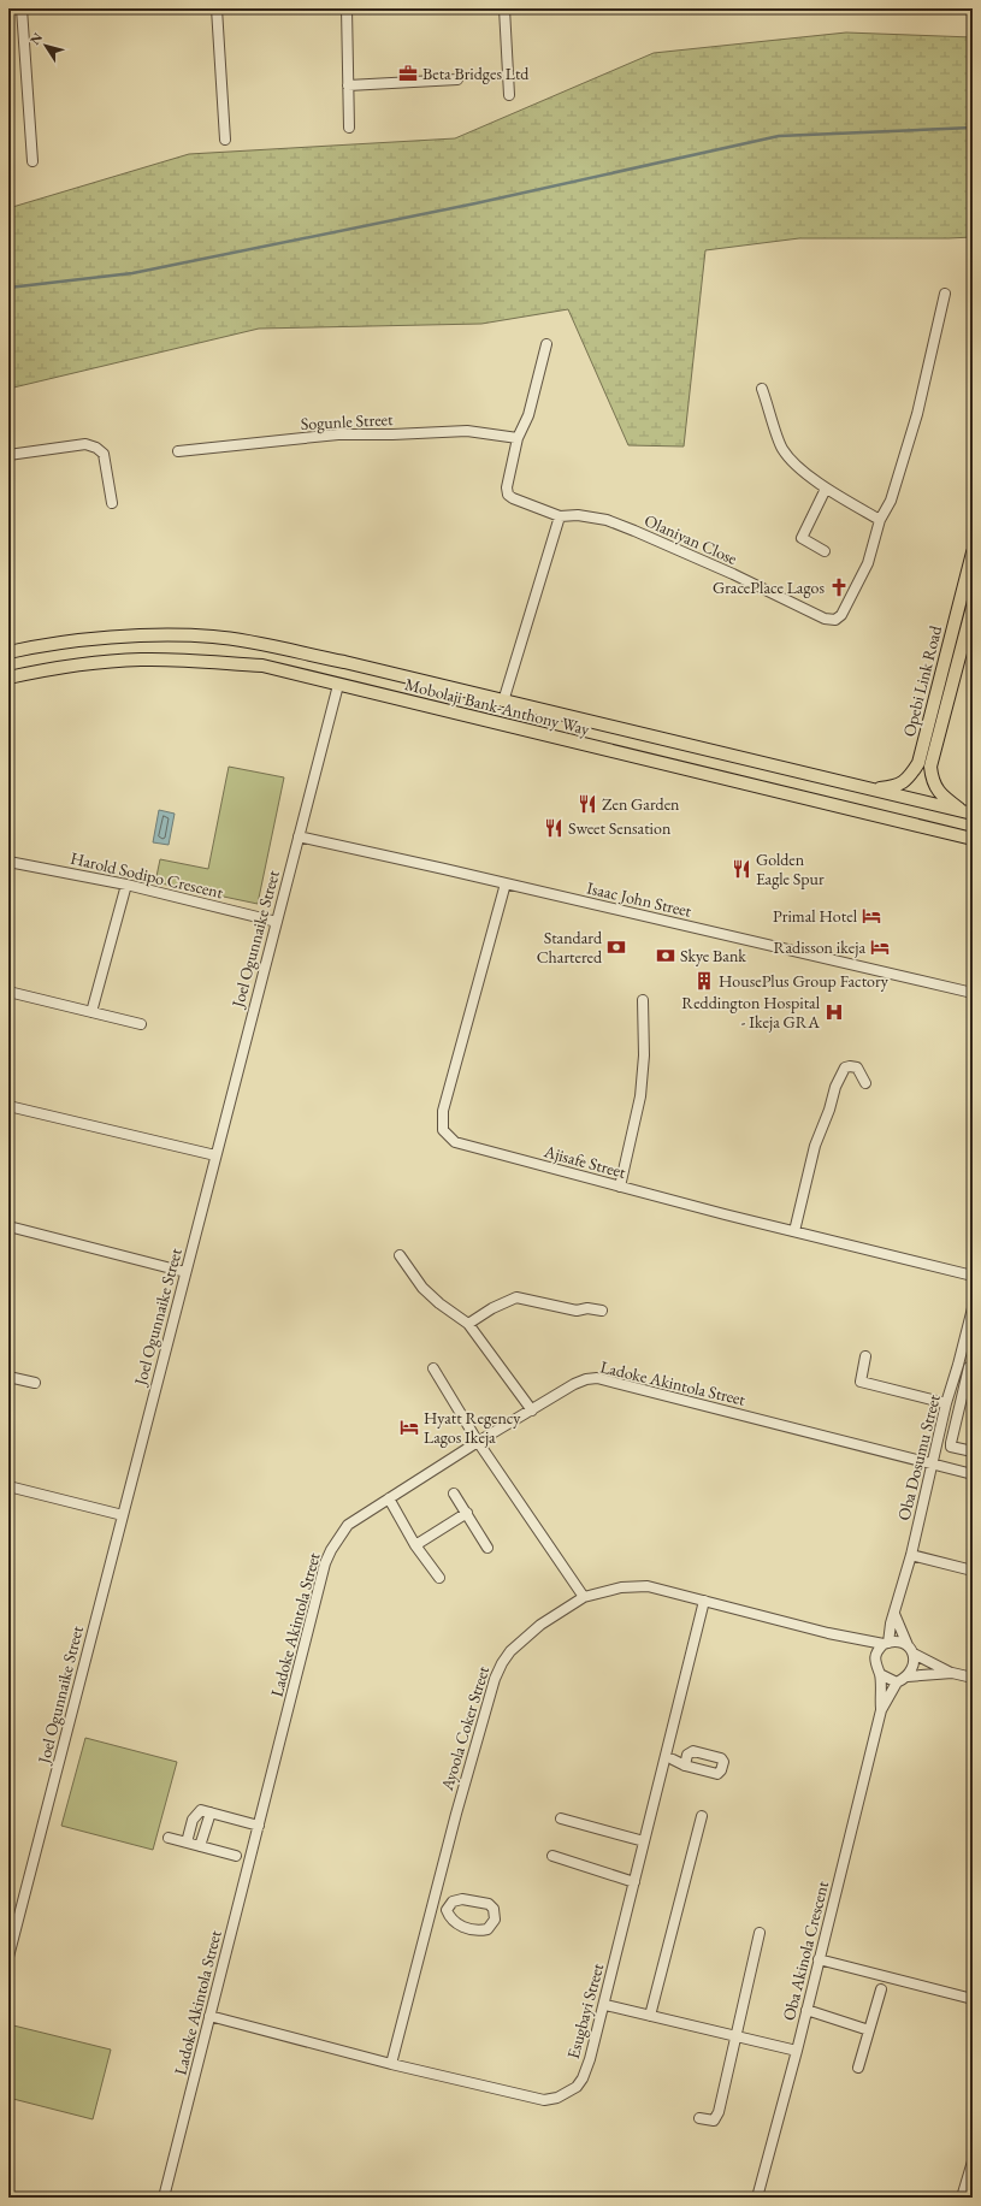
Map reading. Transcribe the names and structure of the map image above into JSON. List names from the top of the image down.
{
  "streets": {
    "main road": ["Opebi Link Road", "Mobolaji Bank-Anthony Way"],
    "street": [
      "Sogunle Street",
      "Olaniyan Close",
      "Harold Sodipo Crescent",
      "Isaac John Street",
      "Joel Ogunnaike Street",
      "Ajisafe Street",
      "Ladoke Akintola Street",
      "Oba Dosumu Street",
      "Ayoola Coker Street",
      "Oba Akinola Crescent",
      "Esugbayi Street"
    ]
  },
  "crossings": [
    ["Opebi Link Road", "Mobolaji Bank-Anthony Way"],
    ["Mobolaji Bank-Anthony Way", "Joel Ogunnaike Street"],
    ["Harold Sodipo Crescent", "Joel Ogunnaike Street"],
    ["Isaac John Street", "Joel Ogunnaike Street"],
    ["Isaac John Street", "Ajisafe Street"],
    ["Ladoke Akintola Street", "Oba Dosumu Street"],
    ["Ladoke Akintola Street", "Esugbayi Street"],
    ["Oba Dosumu Street", "Ayoola Coker Street"],
    ["Ayoola Coker Street", "Esugbayi Street"]
  ],
  "places": {
    "office": ["Beta Bridges Ltd"],
    "church": ["GracePlace Lagos"],
    "restaurant": ["Zen Garden", "Sweet Sensation", "Golden Eagle Spur"],
    "hotel": ["Primal Hotel", "Radisson ikeja", "Hyatt Regency Lagos Ikeja"],
    "bank": ["Standard Chartered", "Skye Bank"],
    "building": ["HousePlus Group Factory"],
    "hospital": ["Reddington Hospital - Ikeja GRA"]
  },
  "north": "top left"
}
